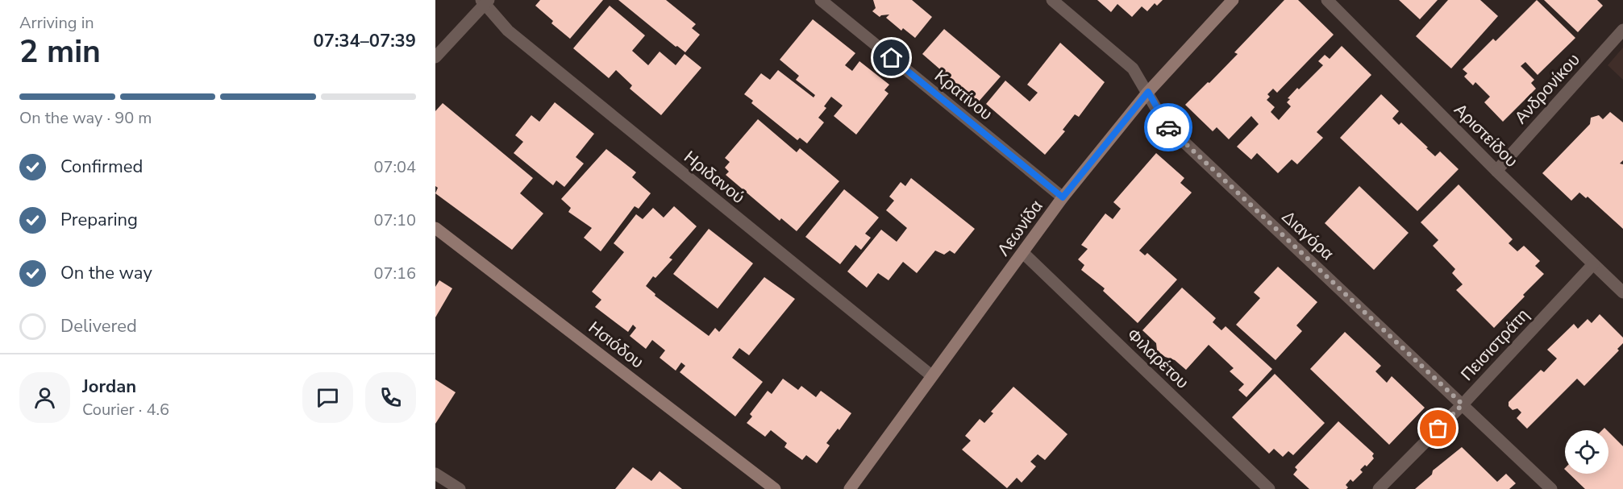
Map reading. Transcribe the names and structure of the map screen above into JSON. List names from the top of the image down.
{
  "streets": {
    "street": [
      "Ανδρονίκου",
      "Κρατίνου",
      "Αριστείδου",
      "Ηριδανού",
      "Λεωνίδα",
      "Διαγόρα",
      "Ησιόδου",
      "Πεισιστράτη",
      "Φιλαρέτου"
    ]
  },
  "crossings": [
    ["Ανδρονίκου", "Αριστείδου"],
    ["Κρατίνου", "Λεωνίδα"],
    ["Αριστείδου", "Πεισιστράτη"],
    ["Ηριδανού", "Λεωνίδα"],
    ["Λεωνίδα", "Διαγόρα"],
    ["Λεωνίδα", "Φιλαρέτου"],
    ["Διαγόρα", "Πεισιστράτη"]
  ],
  "page": {
    "heading": ["2 min", "Arriving in", "07:34–07:39"],
    "panel": ["Jordan", "Courier · 4.6"],
    "bar": "On the way · 90 m",
    "list": [
      ["Confirmed", "07:04"],
      ["Preparing", "07:10"],
      ["On the way", "07:16"],
      "Delivered"
    ]
  }
}
